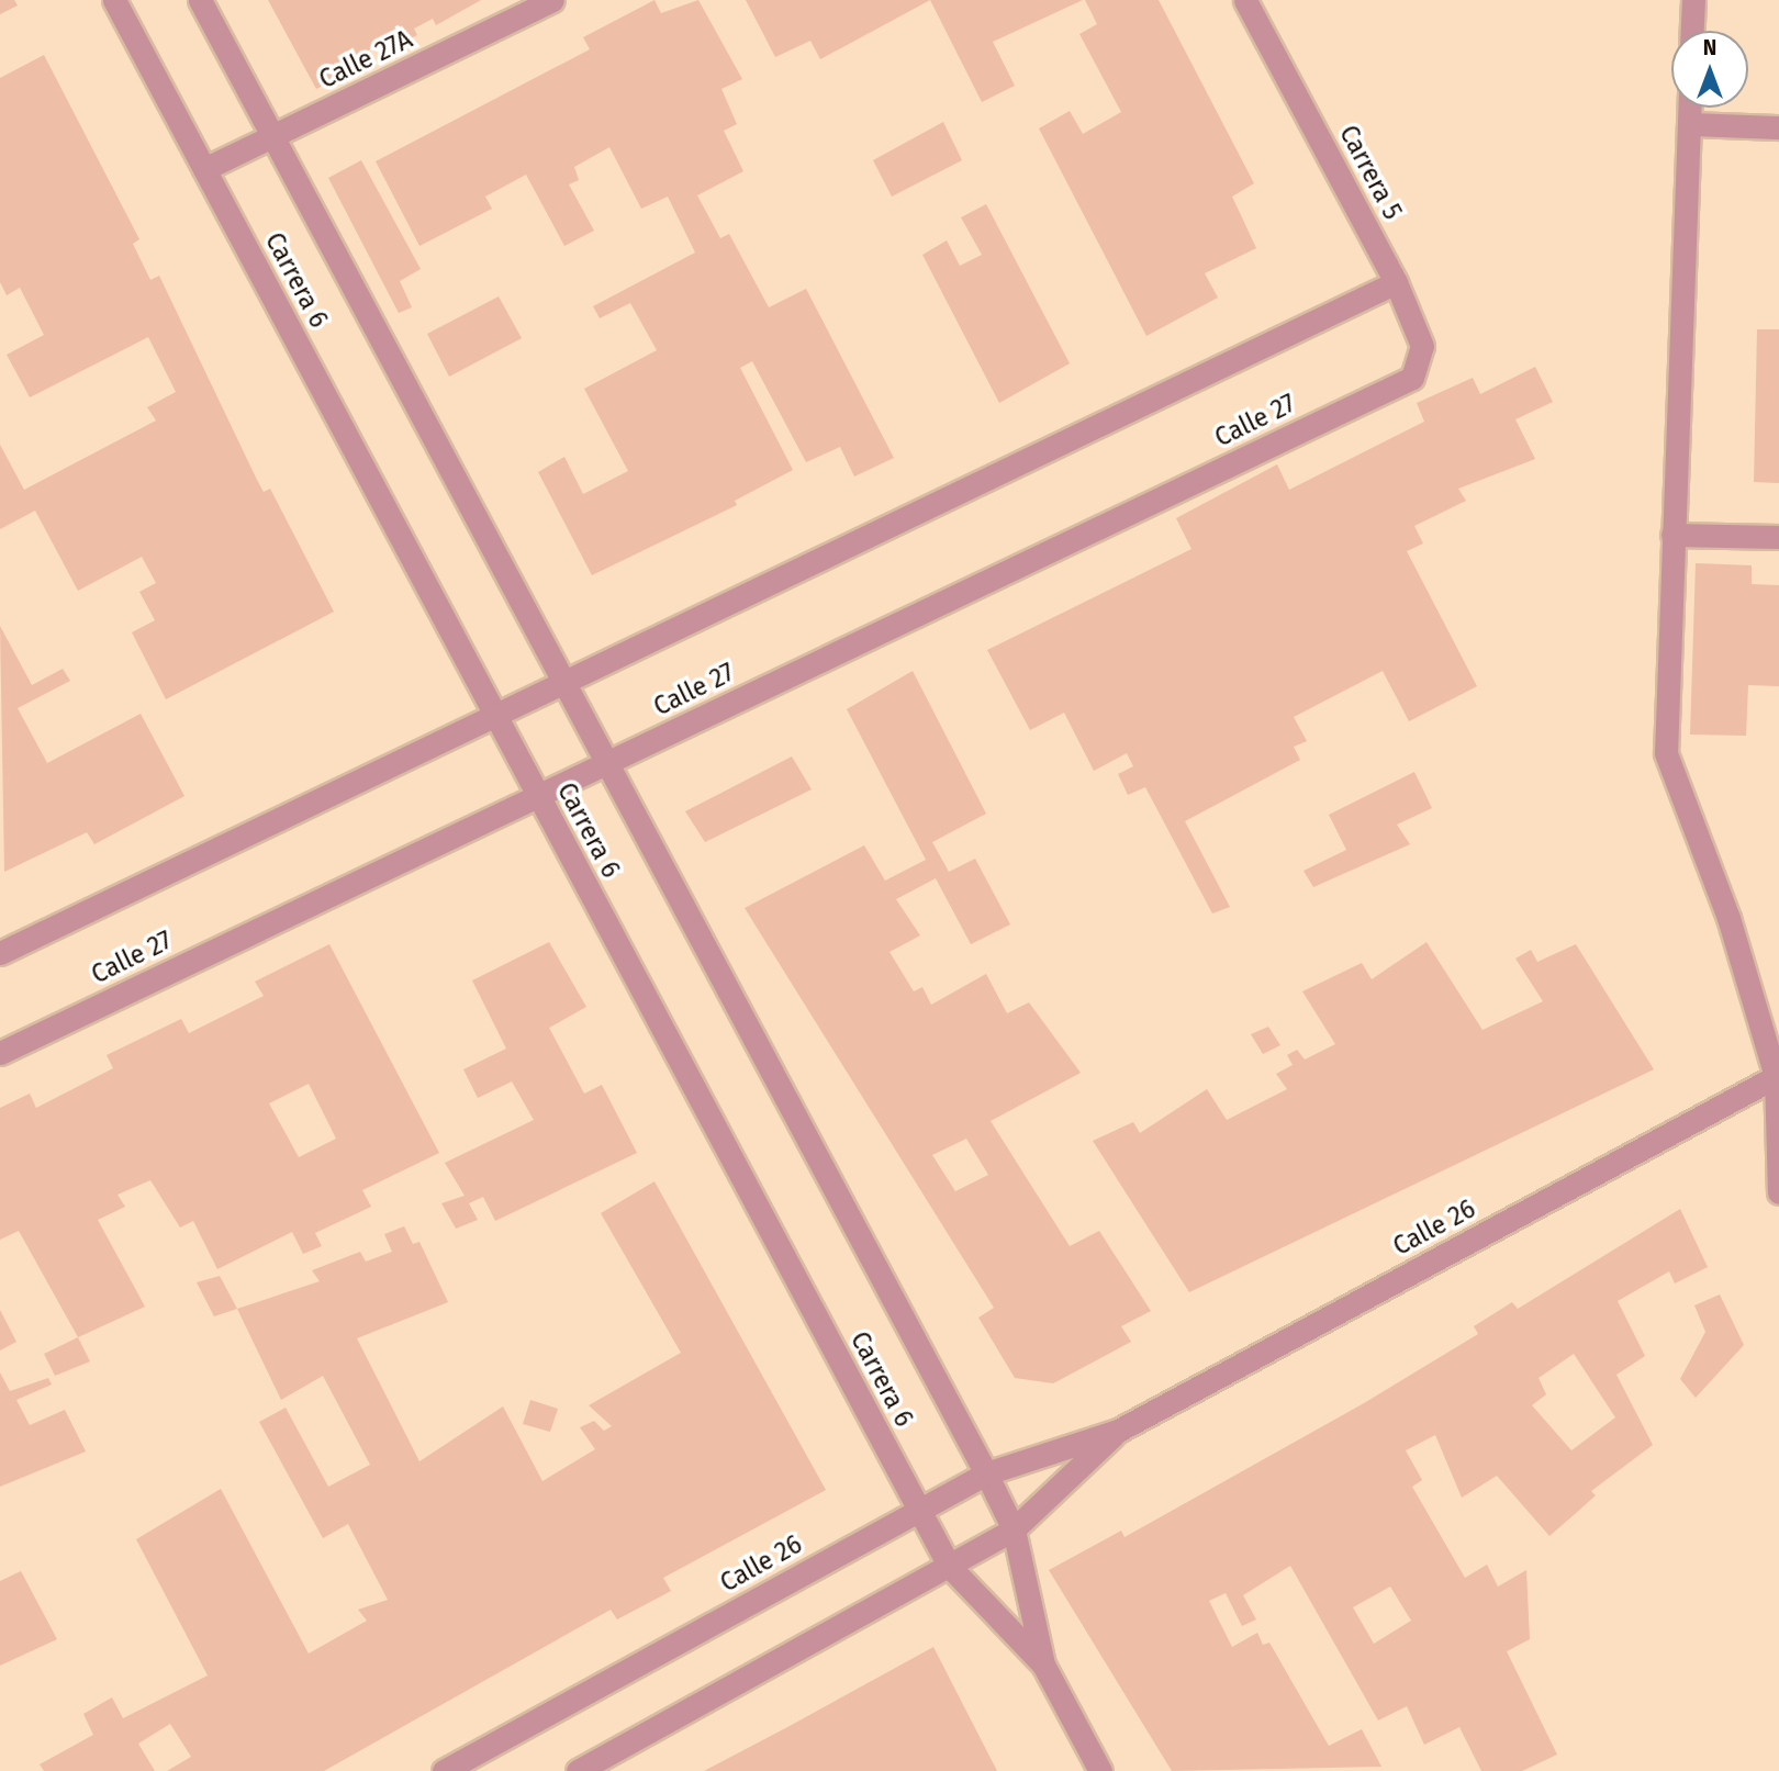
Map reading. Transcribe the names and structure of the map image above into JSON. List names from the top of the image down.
{
  "streets": {
    "street": [
      "Calle 27A",
      "Carrera 5",
      "Carrera 6",
      "Calle 27",
      "Calle 26"
    ]
  },
  "crossings": [
    ["Calle 27A", "Carrera 6"],
    ["Carrera 5", "Calle 27"],
    ["Carrera 6", "Calle 27"],
    ["Carrera 6", "Calle 26"]
  ],
  "north": "top"
}
